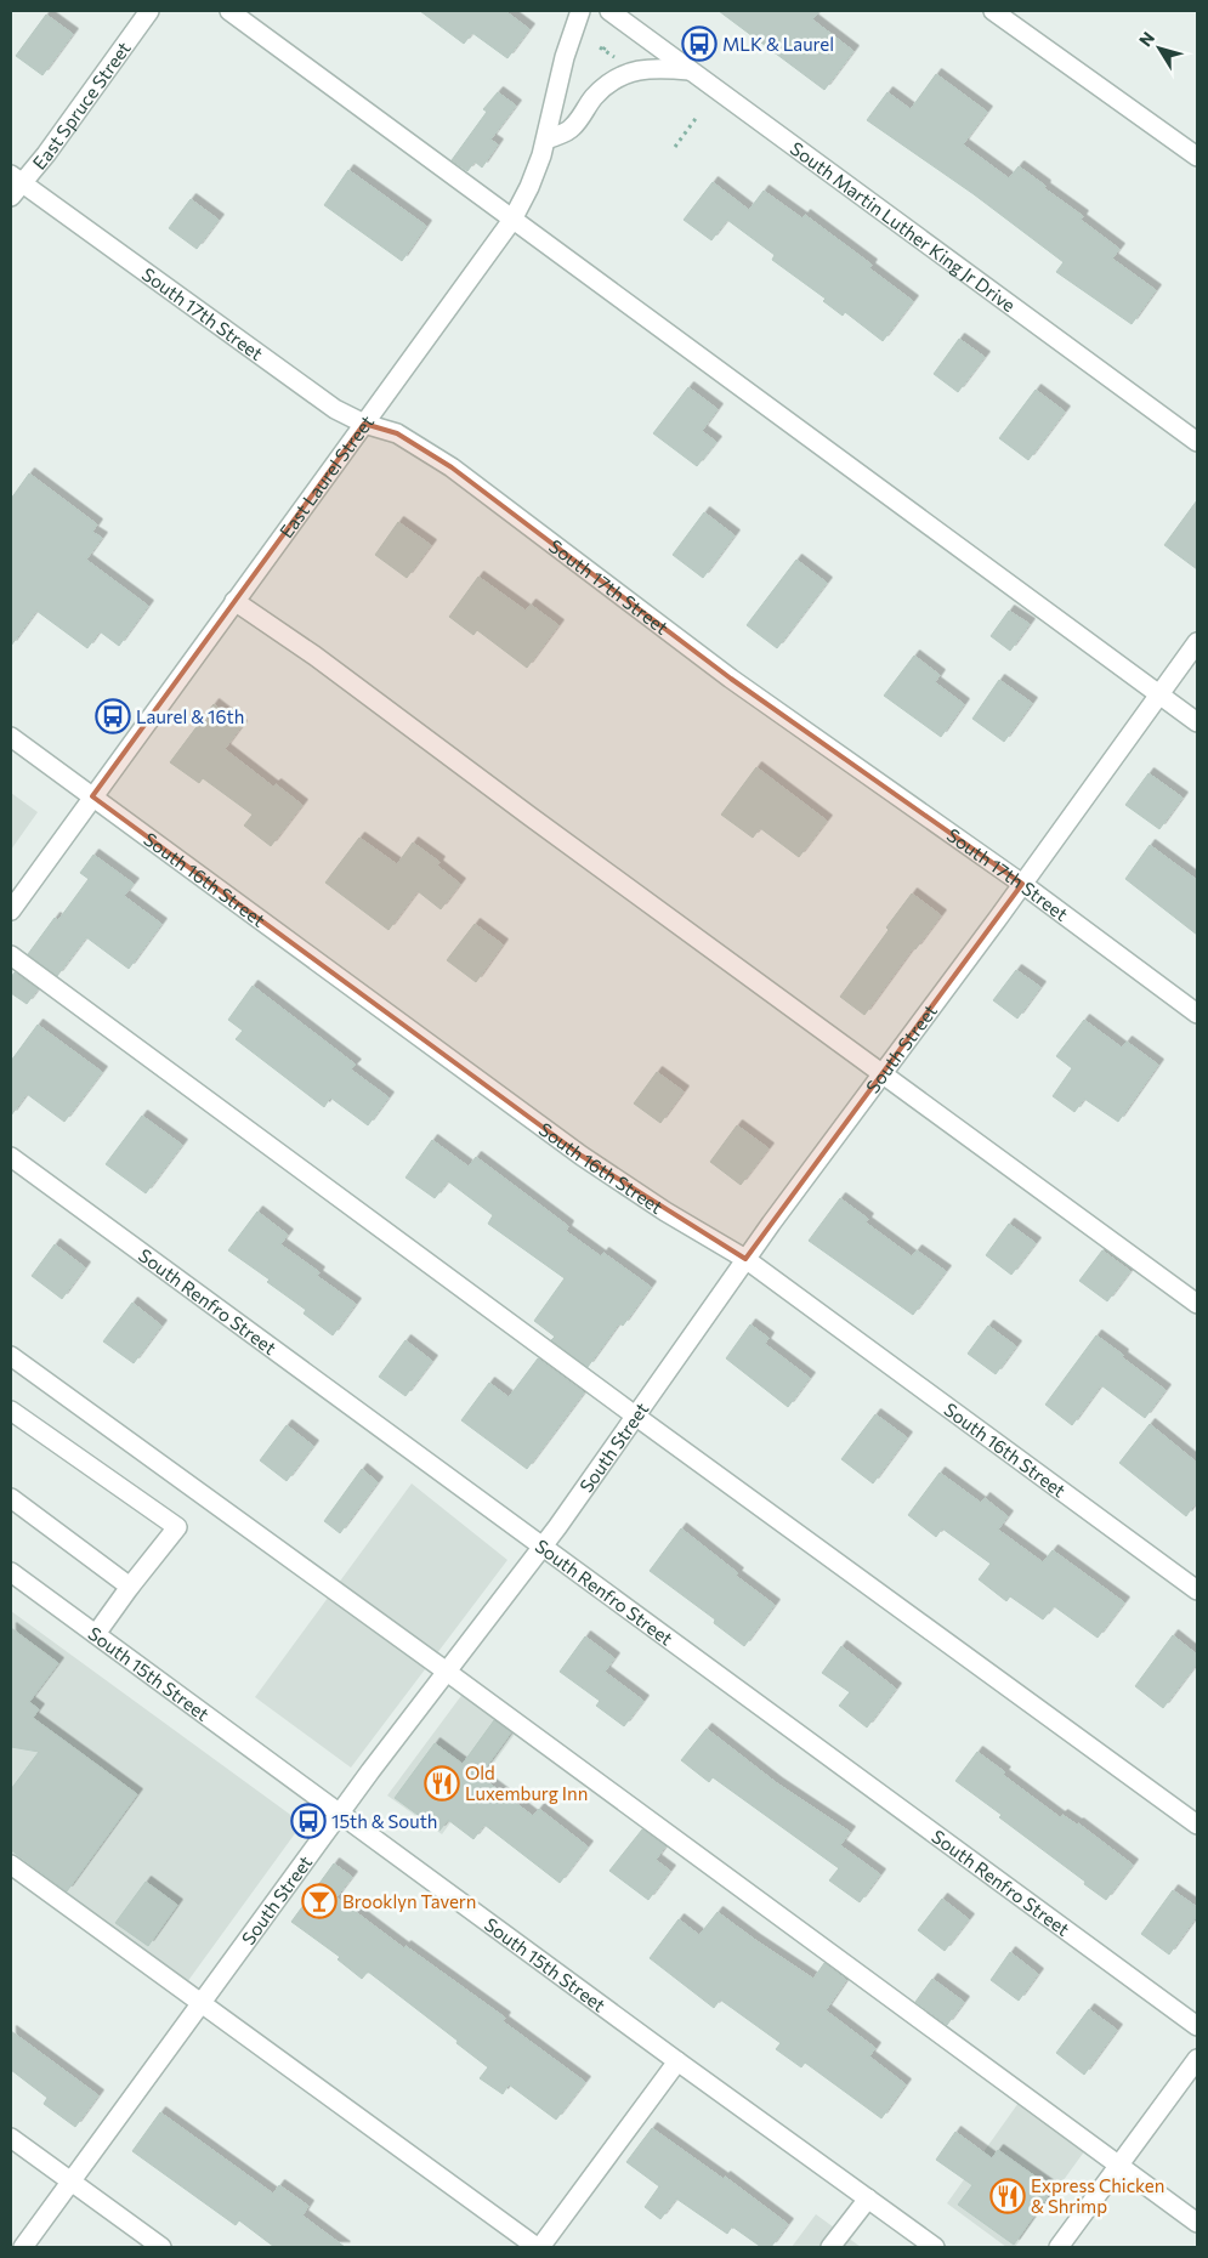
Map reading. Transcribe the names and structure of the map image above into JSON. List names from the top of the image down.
{
  "streets": {
    "street": [
      "East Spruce Street",
      "South Martin Luther King Jr Drive",
      "South 17th Street",
      "East Laurel Street",
      "South 16th Street",
      "South Street",
      "South Renfro Street",
      "South 15th Street"
    ]
  },
  "crossings": [
    ["East Spruce Street", "South 17th Street"],
    ["South 17th Street", "East Laurel Street"],
    ["South 17th Street", "South Street"],
    ["East Laurel Street", "South 16th Street"],
    ["South 16th Street", "South Street"],
    ["South Street", "South Renfro Street"],
    ["South Street", "South 15th Street"]
  ],
  "places": {
    "bus stop": ["MLK & Laurel", "Laurel & 16th", "15th & South"],
    "restaurant": ["Old Luxemburg Inn", "Express Chicken & Shrimp"],
    "bar": ["Brooklyn Tavern"]
  },
  "north": "top left"
}
